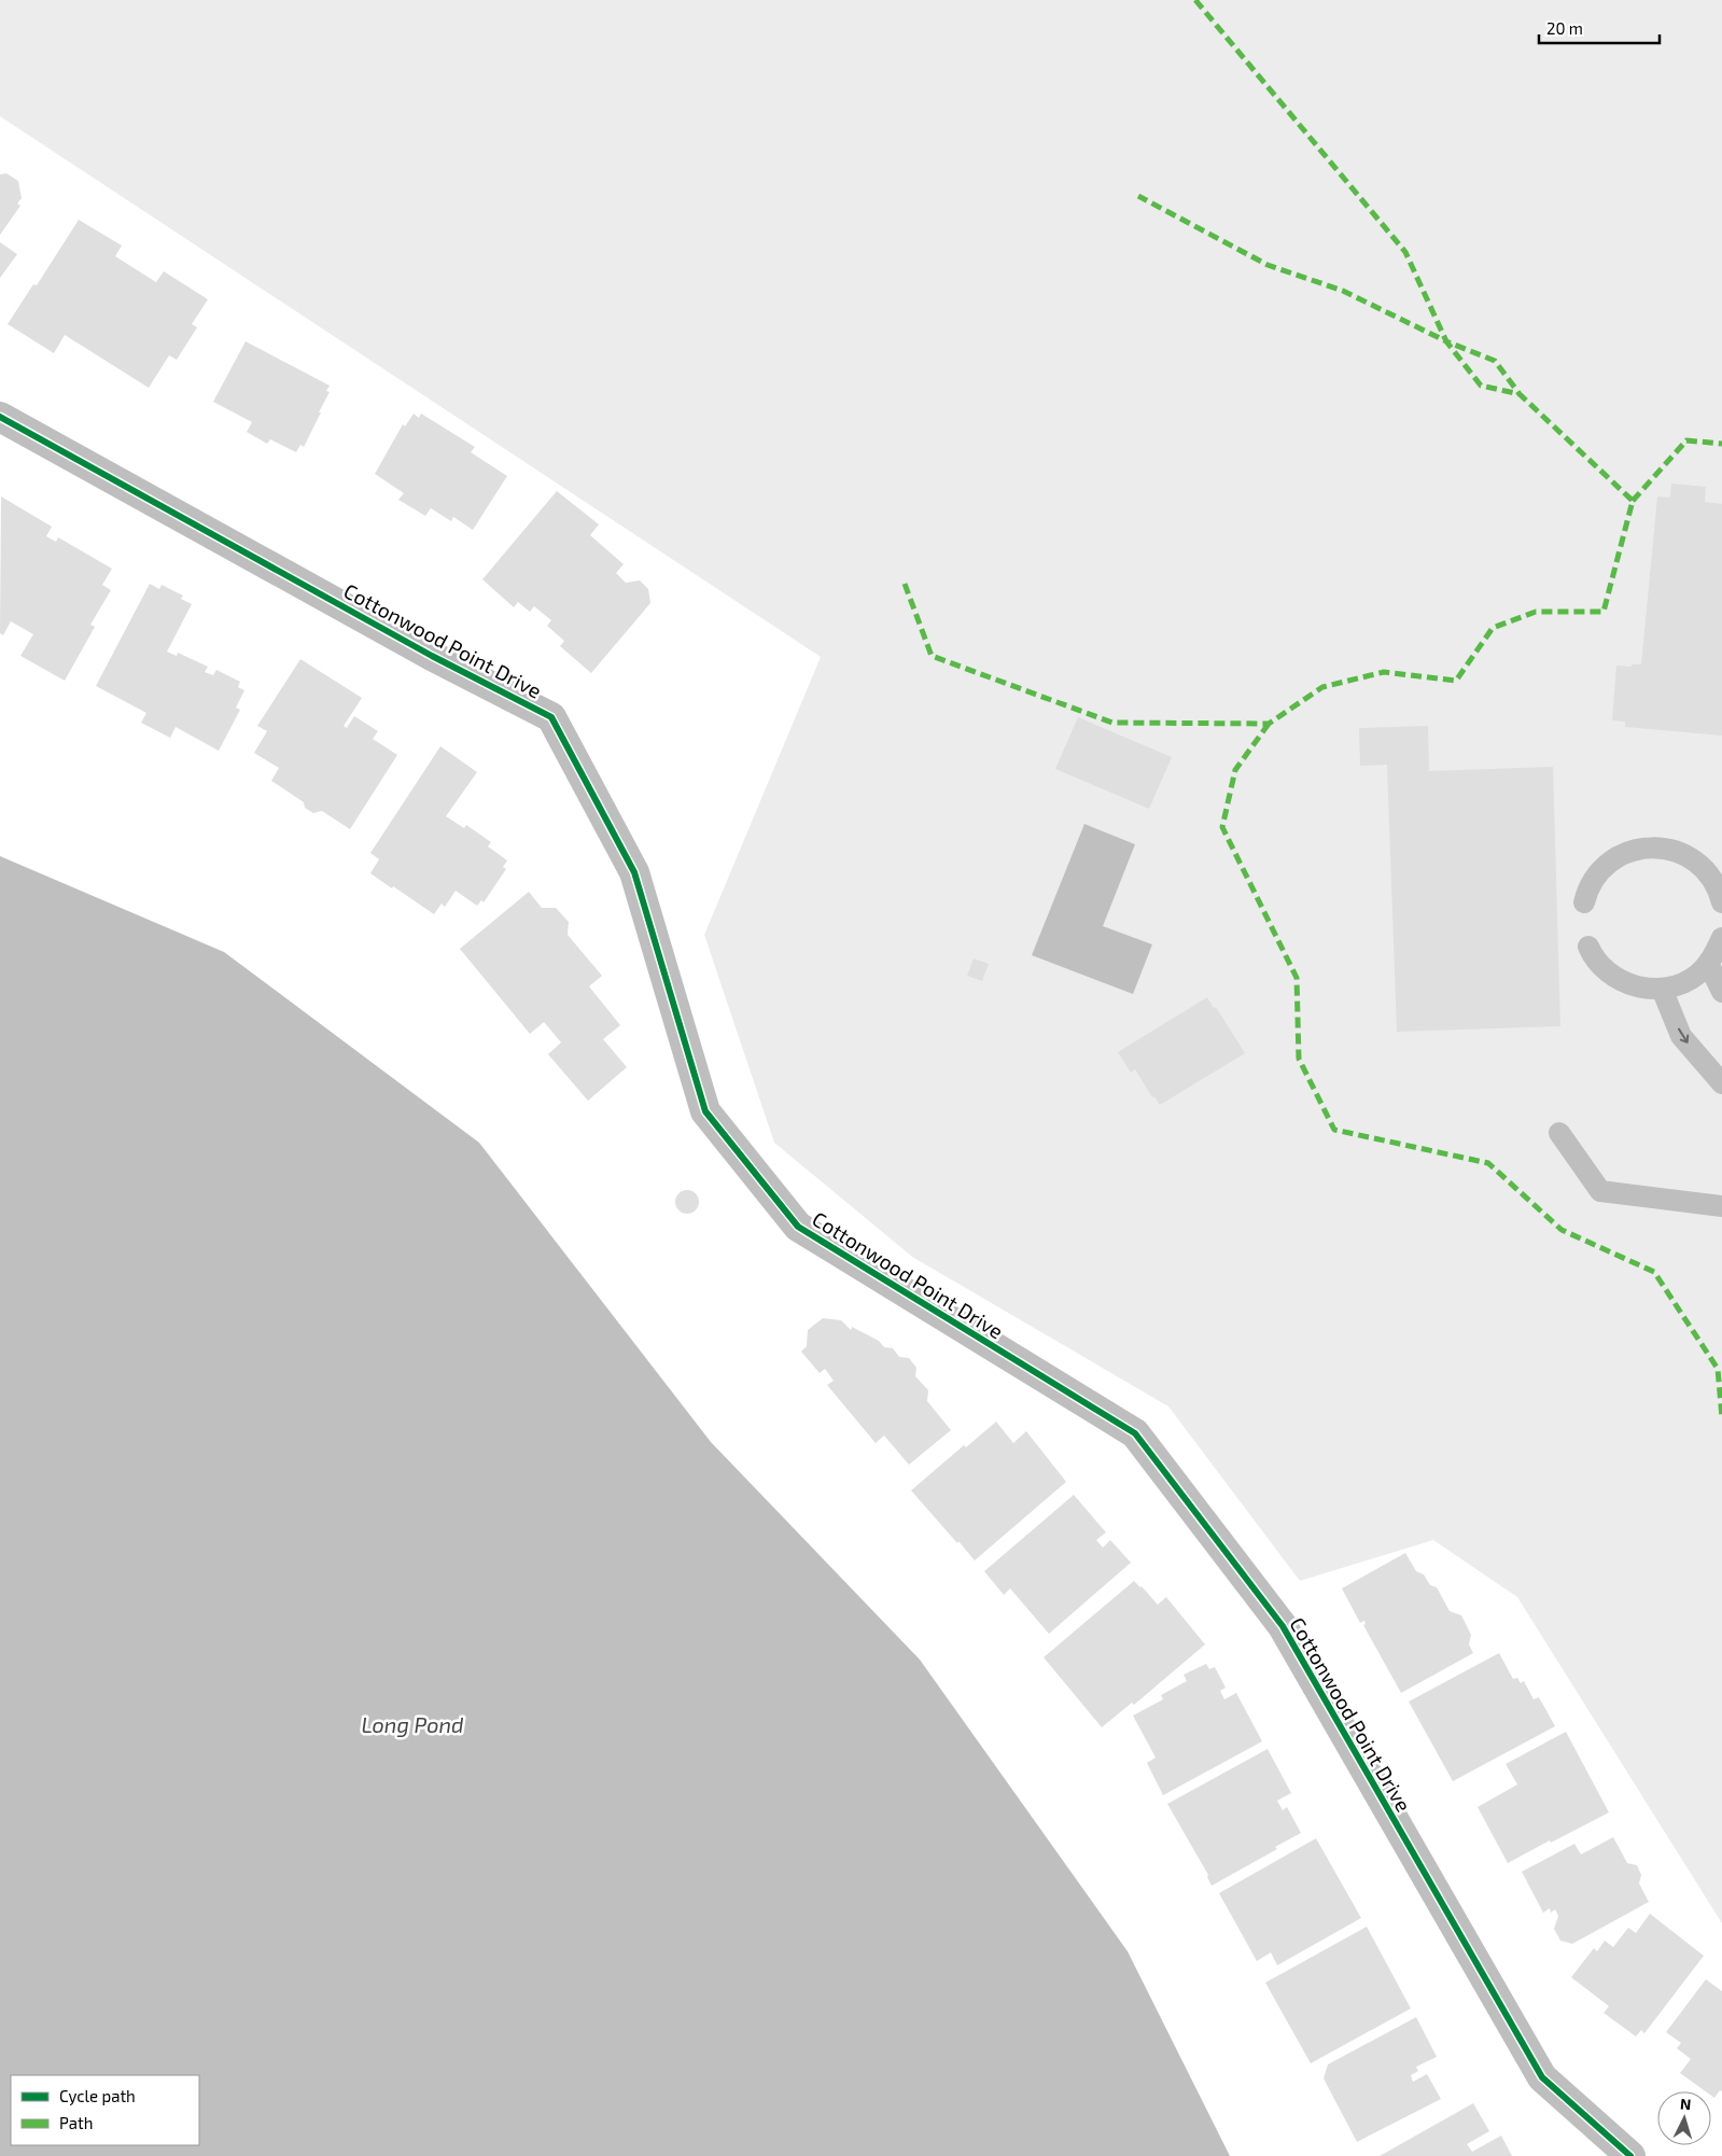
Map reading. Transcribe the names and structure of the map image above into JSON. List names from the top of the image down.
{
  "streets": {
    "street": ["Cottonwood Point Drive"]
  },
  "water": ["Long Pond"],
  "legend": ["Cycle path", "Path"],
  "scale_bar": "20 m",
  "north": "top"
}
